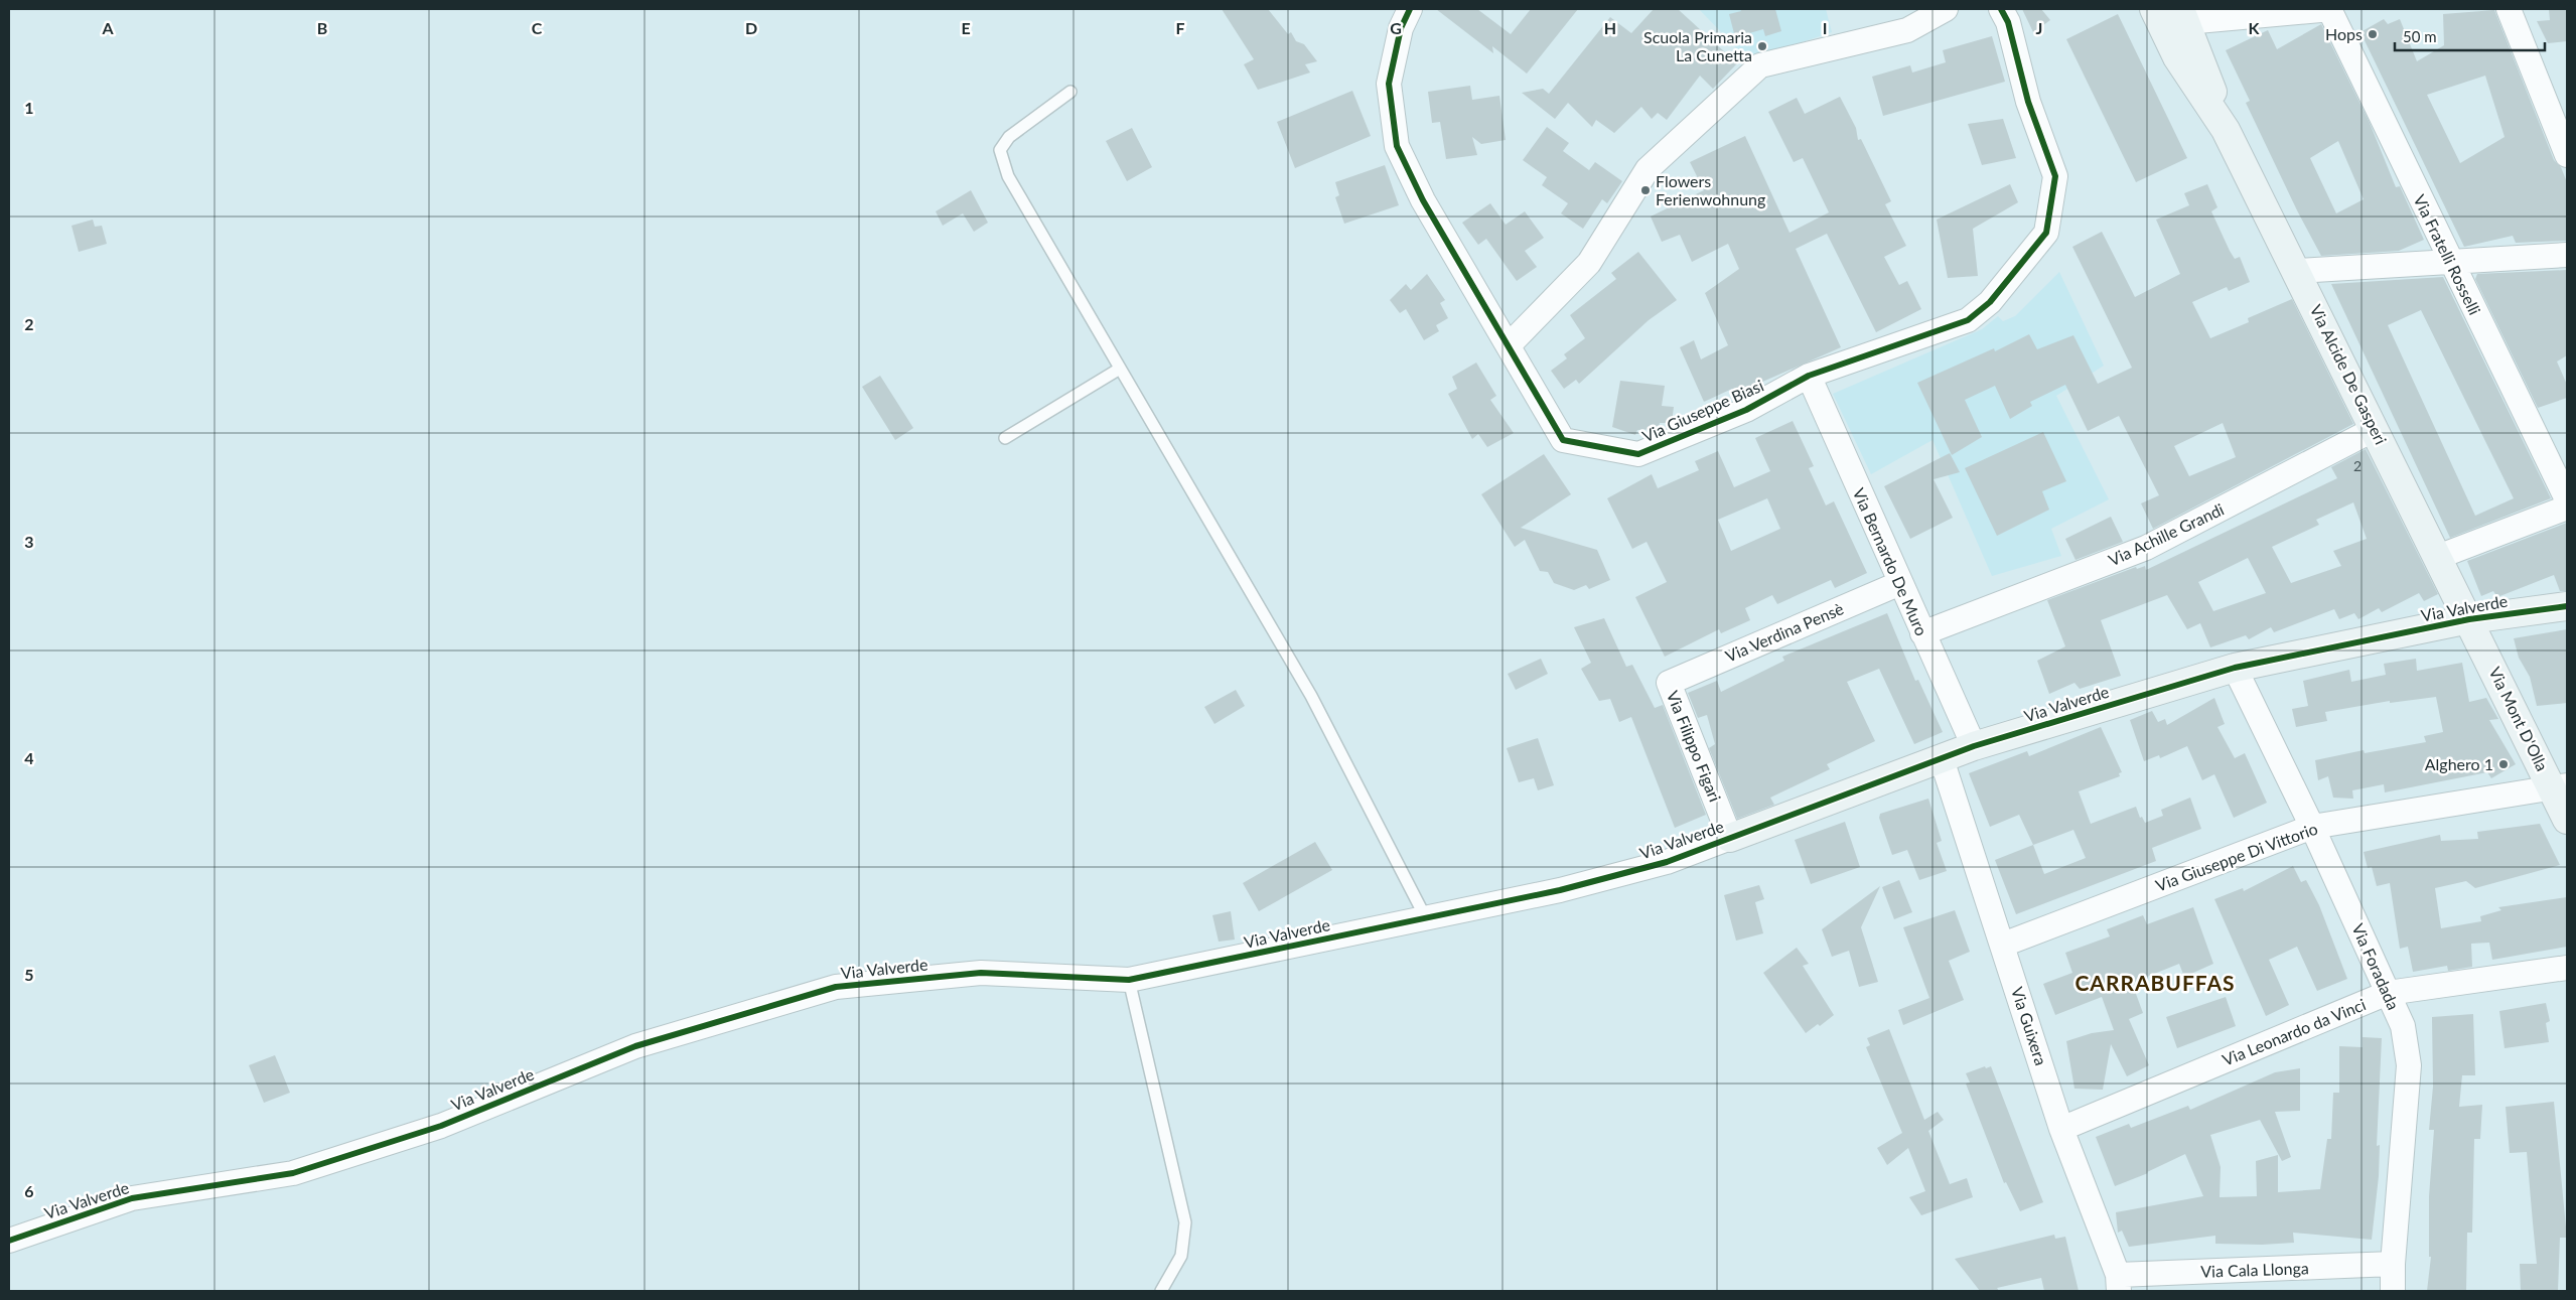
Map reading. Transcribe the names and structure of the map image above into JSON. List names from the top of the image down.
{
  "streets": {
    "street": [
      "Via Fratelli Rosselli",
      "Via Alcide De Gasperi",
      "Via Giuseppe Biasi",
      "Via Achille Grandi",
      "Via Bernardo De Muro",
      "Via Valverde",
      "Via Verdina Pensè",
      "Via Mont D'Olla",
      "Via Filippo Figari",
      "Via Giuseppe Di Vittorio",
      "Via Foradada",
      "Via Guixera",
      "Via Leonardo da Vinci",
      "Via Cala Llonga"
    ]
  },
  "crossings": [
    ["Via Alcide De Gasperi", "Via Achille Grandi"],
    ["Via Alcide De Gasperi", "Via Valverde"],
    ["Via Alcide De Gasperi", "Via Mont D'Olla"],
    ["Via Giuseppe Biasi", "Via Bernardo De Muro"],
    ["Via Achille Grandi", "Via Bernardo De Muro"],
    ["Via Bernardo De Muro", "Via Valverde"],
    ["Via Bernardo De Muro", "Via Verdina Pensè"],
    ["Via Valverde", "Via Mont D'Olla"],
    ["Via Valverde", "Via Filippo Figari"],
    ["Via Valverde", "Via Foradada"],
    ["Via Valverde", "Via Guixera"],
    ["Via Verdina Pensè", "Via Filippo Figari"],
    ["Via Mont D'Olla", "Via Giuseppe Di Vittorio"],
    ["Via Giuseppe Di Vittorio", "Via Foradada"],
    ["Via Giuseppe Di Vittorio", "Via Guixera"],
    ["Via Foradada", "Via Leonardo da Vinci"],
    ["Via Foradada", "Via Cala Llonga"],
    ["Via Guixera", "Via Leonardo da Vinci"],
    ["Via Guixera", "Via Cala Llonga"]
  ],
  "districts": ["CARRABUFFAS"],
  "places": [
    "Hops",
    "Scuola Primaria La Cunetta",
    "Flowers Ferienwohnung",
    "Alghero 1"
  ],
  "house_numbers": ["2"],
  "scale_bar": "50 m",
  "grid": {
    "columns": [
      "A",
      "B",
      "C",
      "D",
      "E",
      "F",
      "G",
      "H",
      "I",
      "J",
      "K"
    ],
    "rows": [
      "1",
      "2",
      "3",
      "4",
      "5",
      "6"
    ]
  }
}
